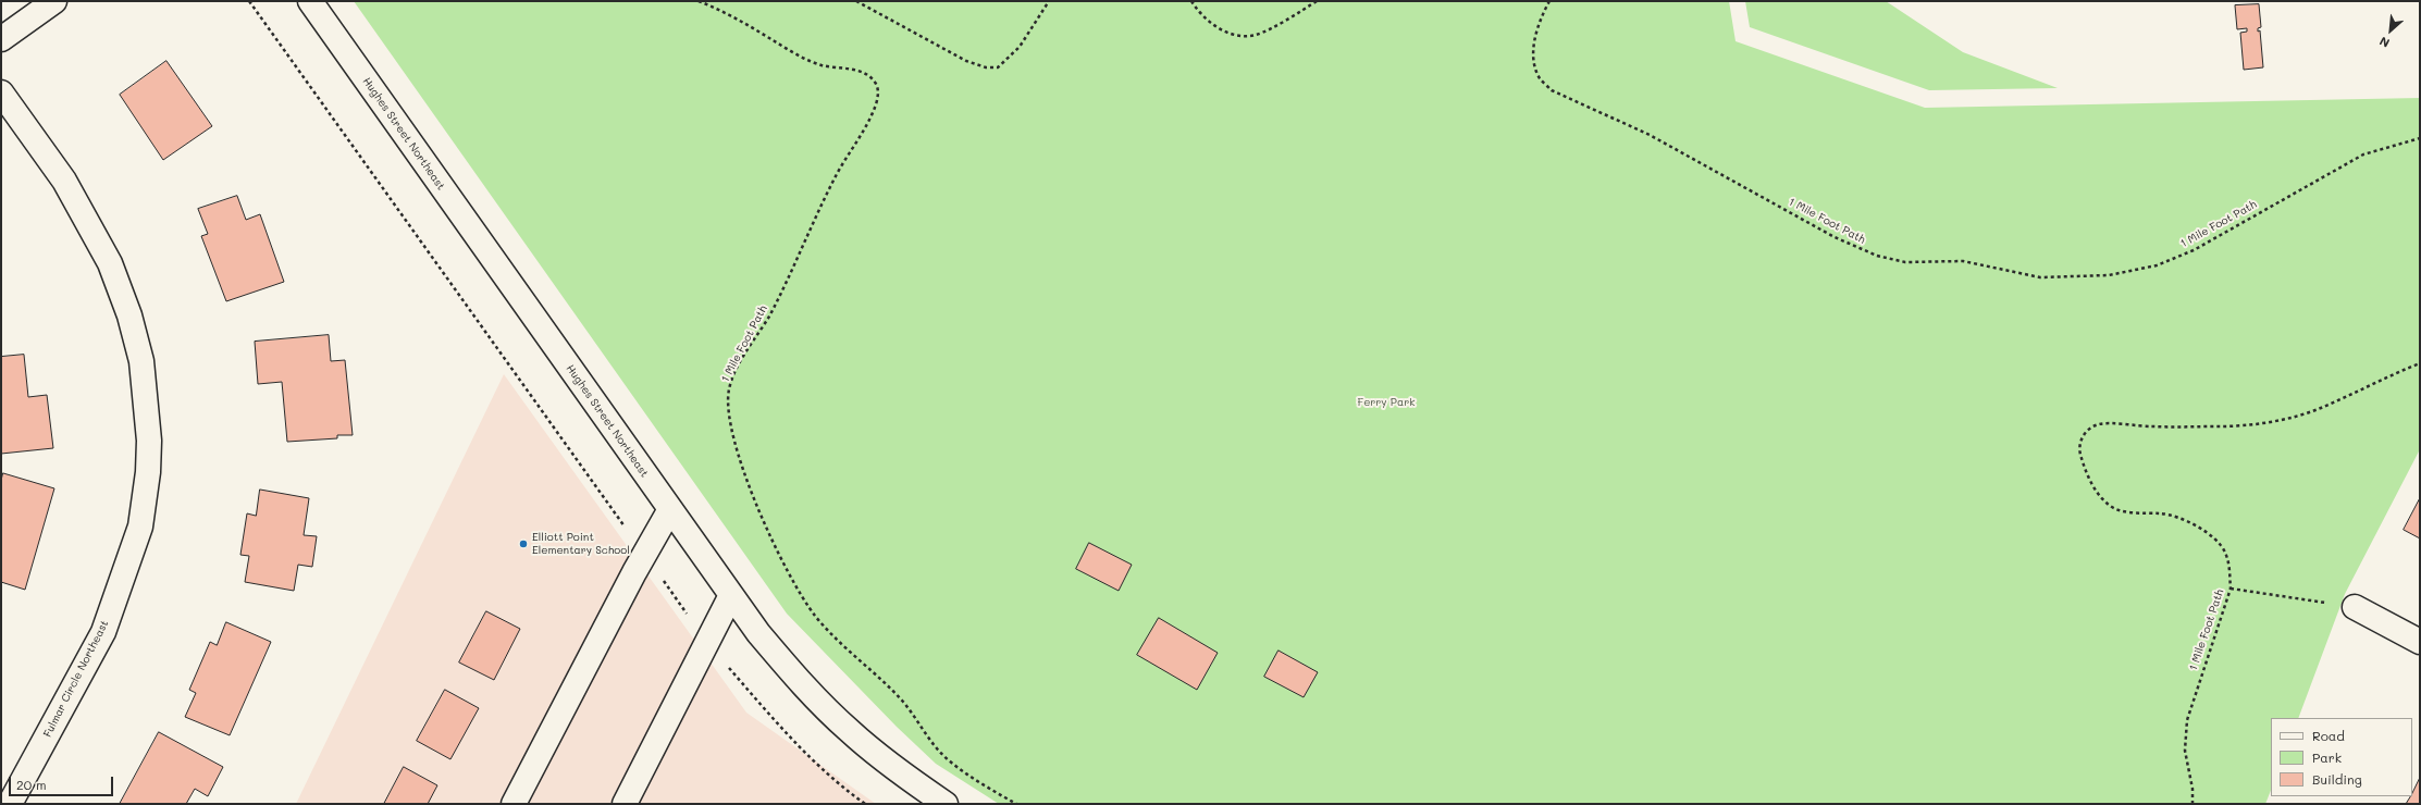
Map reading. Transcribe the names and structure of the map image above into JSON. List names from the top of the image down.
{
  "streets": {
    "street": ["Hughes Street Northeast", "Fulmar Circle Northeast"],
    "path": ["1 Mile Foot Path"]
  },
  "parks": ["Ferry Park"],
  "places": ["Elliott Point Elementary School"],
  "legend": ["Road", "Park", "Building"],
  "scale_bar": "20 m",
  "north": "bottom left"
}
